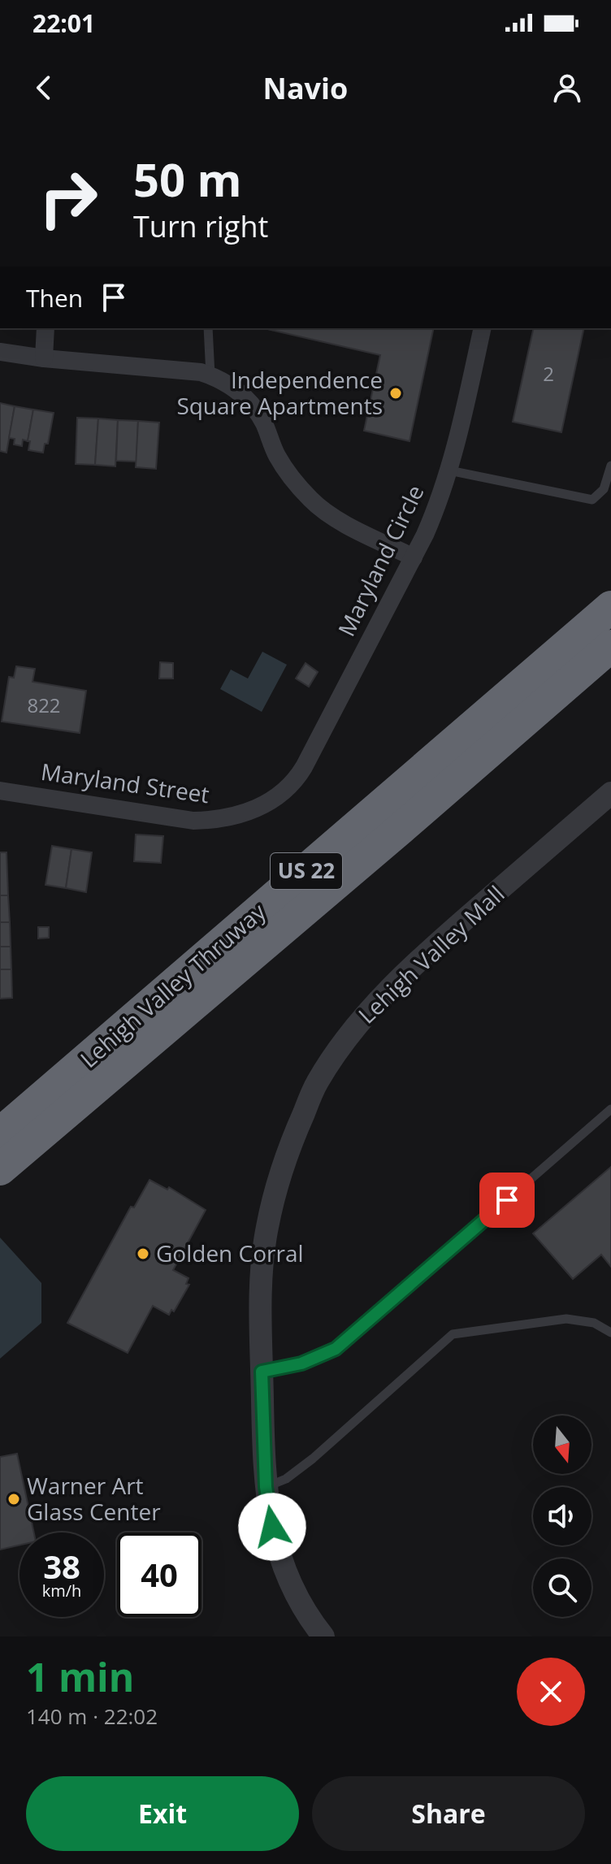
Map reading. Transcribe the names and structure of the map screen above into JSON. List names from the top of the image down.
{
  "streets": {
    "highway": ["US 22", "Lehigh Valley Thruway"],
    "street": ["Maryland Circle", "Maryland Street", "Lehigh Valley Mall"]
  },
  "crossings": [
    ["Maryland Circle", "Maryland Street"]
  ],
  "places": ["Independence Square Apartments", "Golden Corral", "Warner Art Glass Center"],
  "house_numbers": ["2", "822"],
  "north": "bottom",
  "page": {
    "status": "22:01",
    "header": "Navio",
    "turn": ["50 m", "Turn right"],
    "then": "Then",
    "speed": "38 km/h",
    "limit": "40",
    "heading": ["1 min", "140 m · 22:02"],
    "buttons": ["Exit", "Share"]
  }
}
